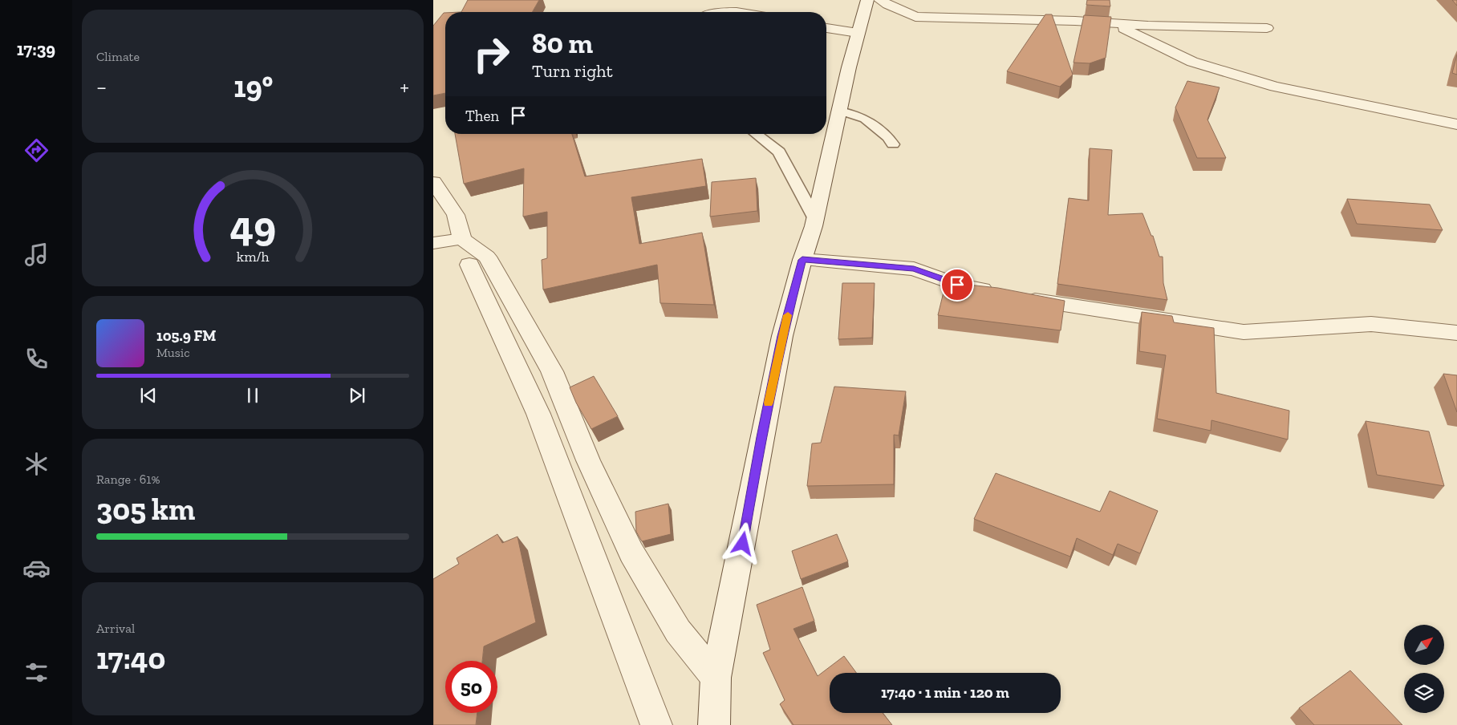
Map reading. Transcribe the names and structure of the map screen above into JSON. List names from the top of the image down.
{
  "north": "top right",
  "page": {
    "tabs": "17:39",
    "tile": [
      "Climate",
      ["Range · 61%", "305 km"],
      ["Arrival", "17:40"]
    ],
    "turn": ["80 m", "Turn right"],
    "heat": ["−", "19°", "+"],
    "then": "Then",
    "song": ["105.9 FM", "Music"],
    "limit": "50",
    "trip": "17:40 · 1 min · 120 m",
    "gauge": ["49", "km/h"]
  }
}
